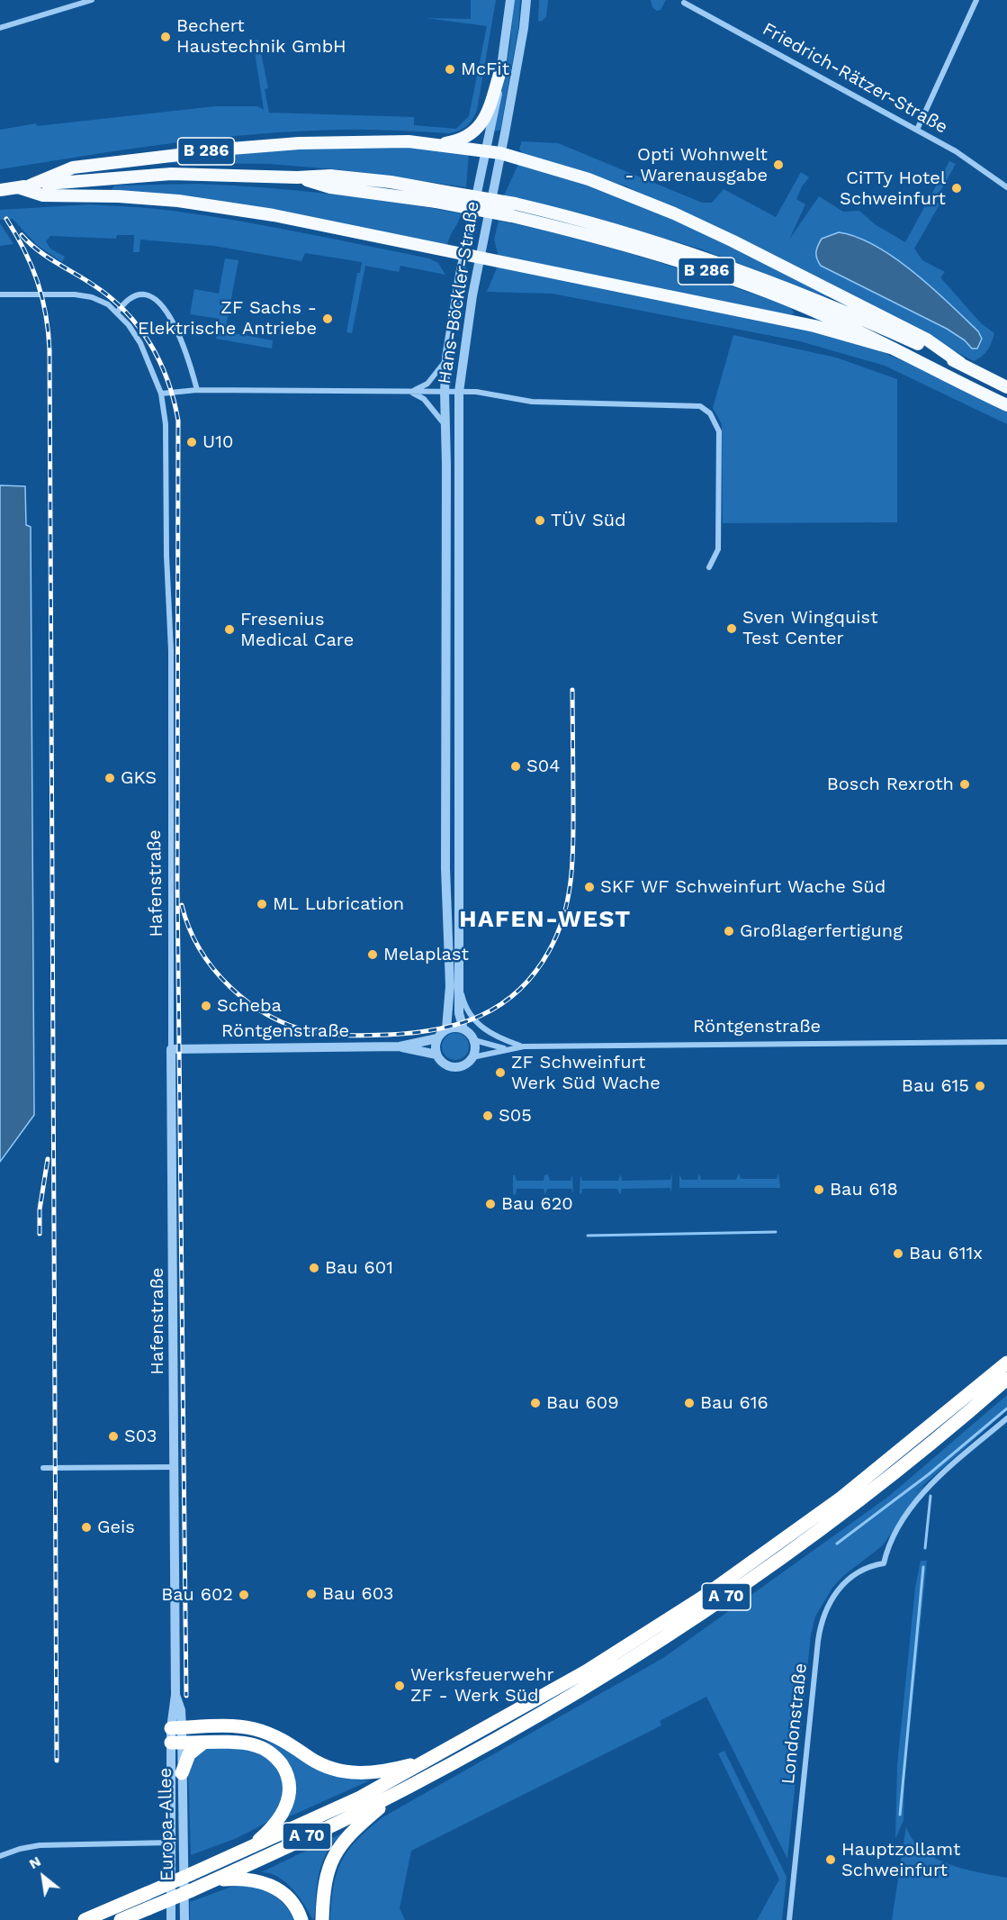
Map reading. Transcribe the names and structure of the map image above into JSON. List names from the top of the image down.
{
  "streets": {
    "highway": ["B 286", "A 70"],
    "street": [
      "Friedrich-Rätzer-Straße",
      "Hans-Böckler-Straße",
      "Hafenstraße",
      "Röntgenstraße",
      "Londonstraße",
      "Europa-Allee"
    ]
  },
  "crossings": [
    ["B 286", "Hans-Böckler-Straße"],
    ["Hans-Böckler-Straße", "Röntgenstraße"],
    ["Hafenstraße", "Röntgenstraße"],
    ["Hafenstraße", "Europa-Allee"]
  ],
  "districts": ["HAFEN-WEST"],
  "places": [
    "Bechert Haustechnik GmbH",
    "McFit",
    "Opti Wohnwelt - Warenausgabe",
    "CiTTy Hotel Schweinfurt",
    "ZF Sachs - Elektrische Antriebe",
    "U10",
    "TÜV Süd",
    "Sven Wingquist Test Center",
    "Fresenius Medical Care",
    "S04",
    "GKS",
    "Bosch Rexroth",
    "SKF WF Schweinfurt Wache Süd",
    "ML Lubrication",
    "Großlagerfertigung",
    "Melaplast",
    "Scheba",
    "ZF Schweinfurt Werk Süd Wache",
    "Bau 615",
    "S05",
    "Bau 618",
    "Bau 620",
    "Bau 611x",
    "Bau 601",
    "Bau 609",
    "Bau 616",
    "S03",
    "Geis",
    "Bau 603",
    "Bau 602",
    "Werksfeuerwehr ZF - Werk Süd",
    "Hauptzollamt Schweinfurt"
  ],
  "north": "top left"
}
